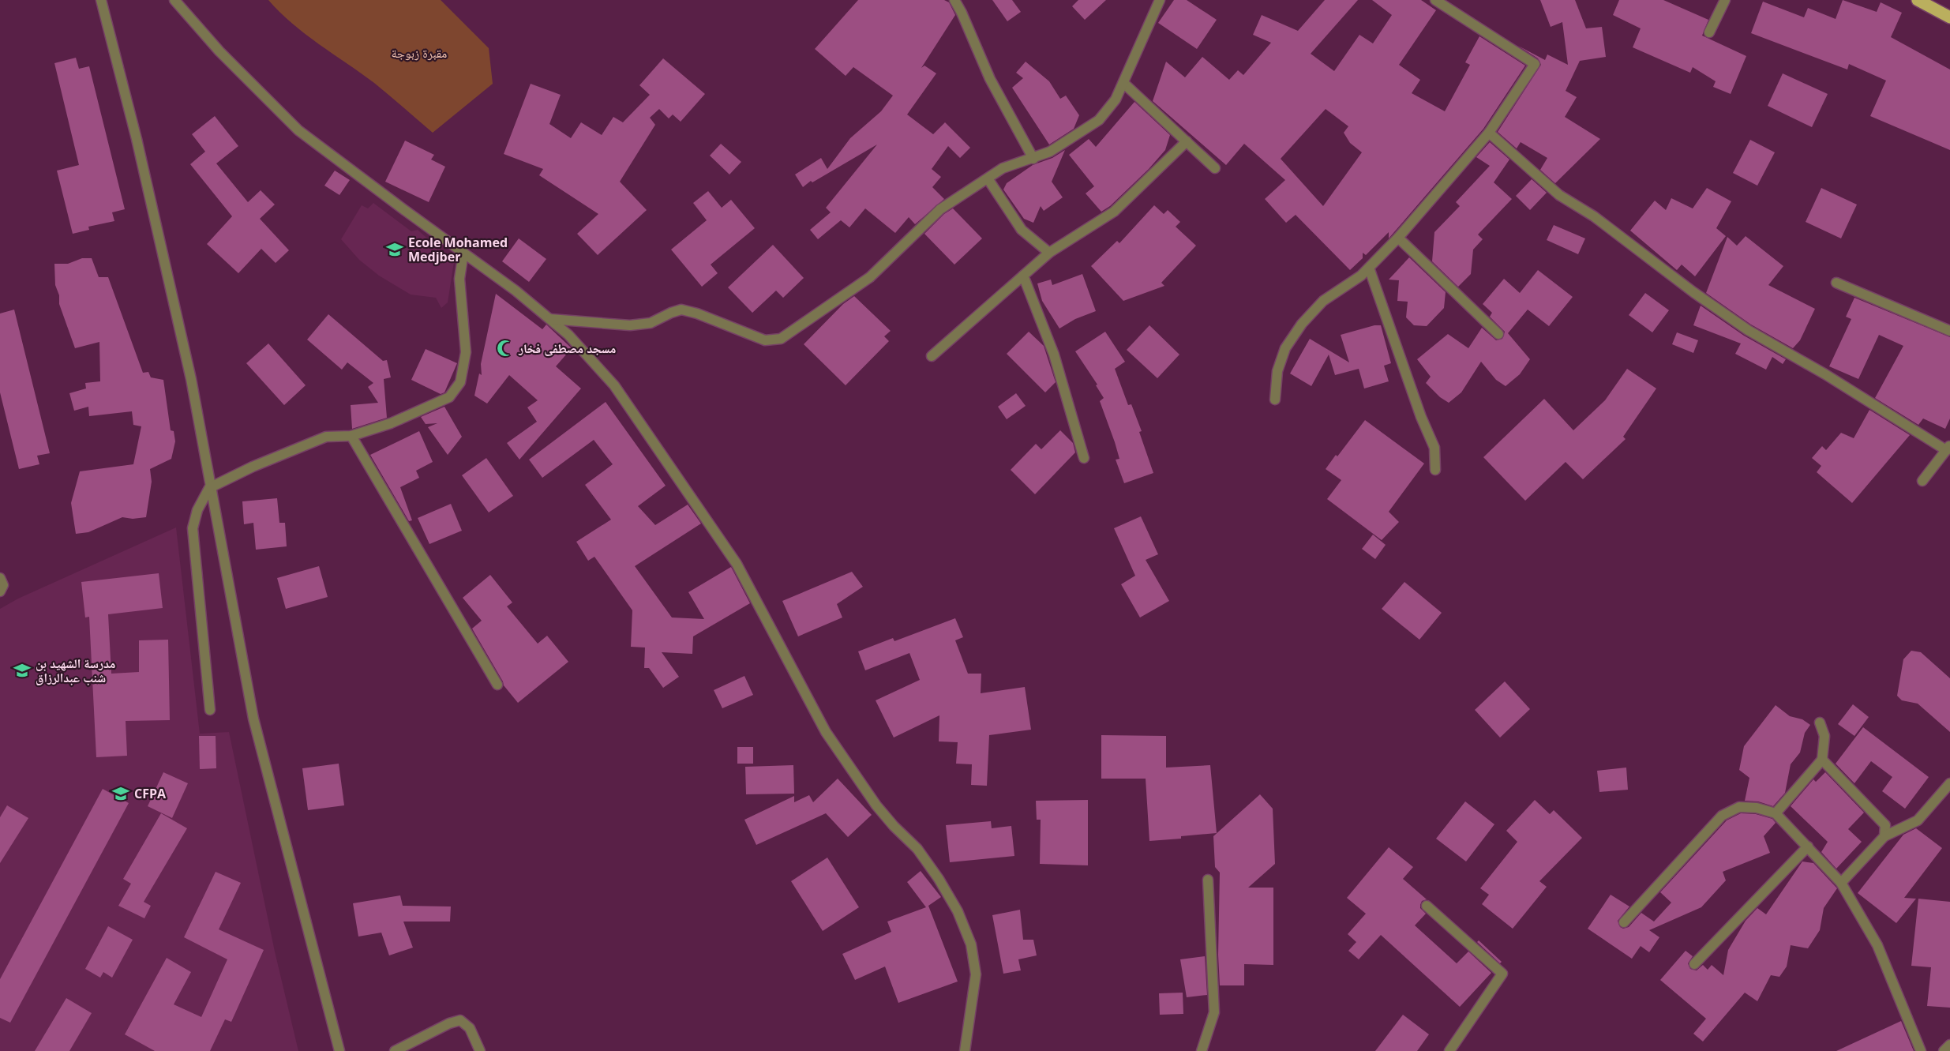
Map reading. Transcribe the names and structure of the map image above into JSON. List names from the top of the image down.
{
  "parks": ["مقبرة زبوجة"],
  "places": {
    "school or university": ["Ecole Mohamed Medjber", "مدرسة الشهيد بن شنب عبدالرزاق", "CFPA"],
    "mosque": ["مسجد مصطفى فخار"]
  }
}
